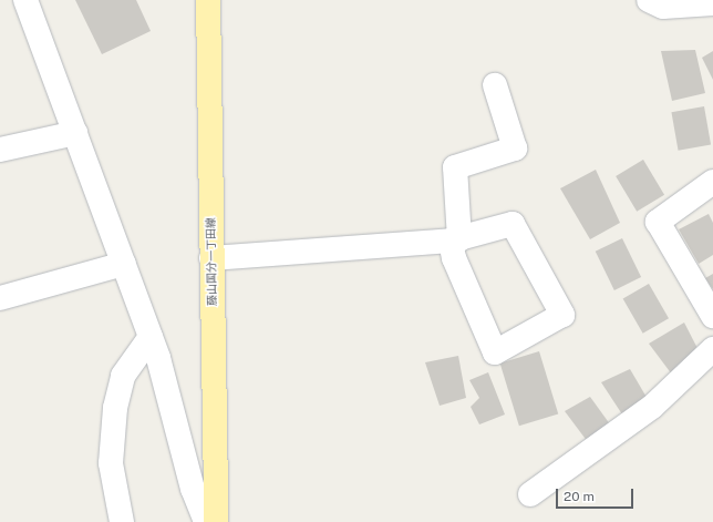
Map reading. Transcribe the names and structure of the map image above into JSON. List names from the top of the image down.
{
  "streets": {
    "main road": ["藤山国分一丁田線"]
  },
  "scale_bar": "20 m"
}
